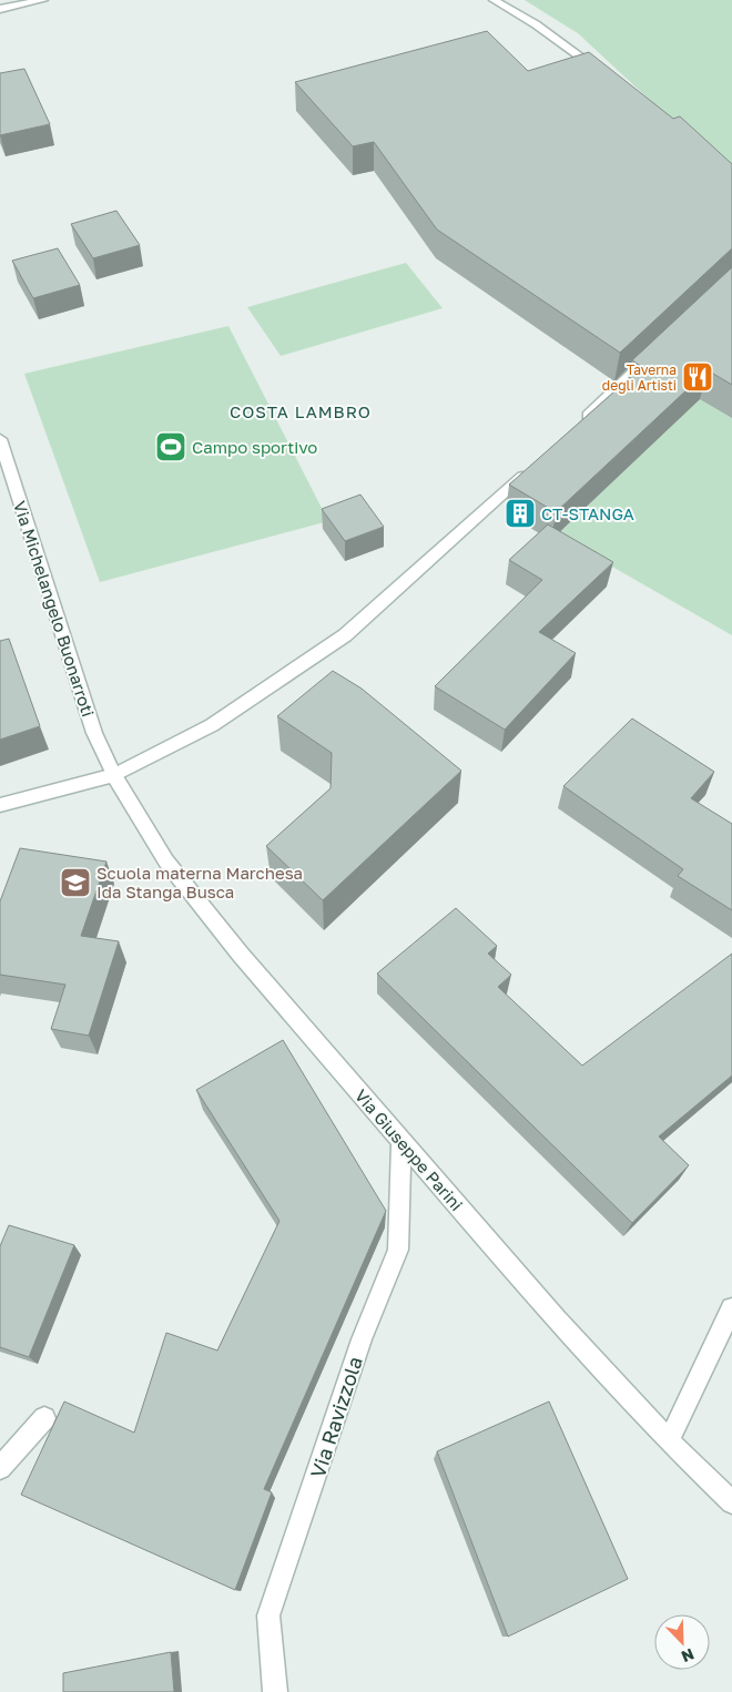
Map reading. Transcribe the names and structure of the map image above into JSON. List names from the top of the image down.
{
  "streets": {
    "street": ["Via Michelangelo Buonarroti", "Via Giuseppe Parini", "Via Ravizzola"]
  },
  "crossings": [
    ["Via Michelangelo Buonarroti", "Via Giuseppe Parini"],
    ["Via Giuseppe Parini", "Via Ravizzola"]
  ],
  "districts": ["COSTA LAMBRO"],
  "places": {
    "restaurant": ["Taverna degli Artisti"],
    "sports": ["Campo sportivo"],
    "building": ["CT-STANGA"],
    "school or university": ["Scuola materna Marchesa Ida Stanga Busca"]
  },
  "north": "bottom right"
}
